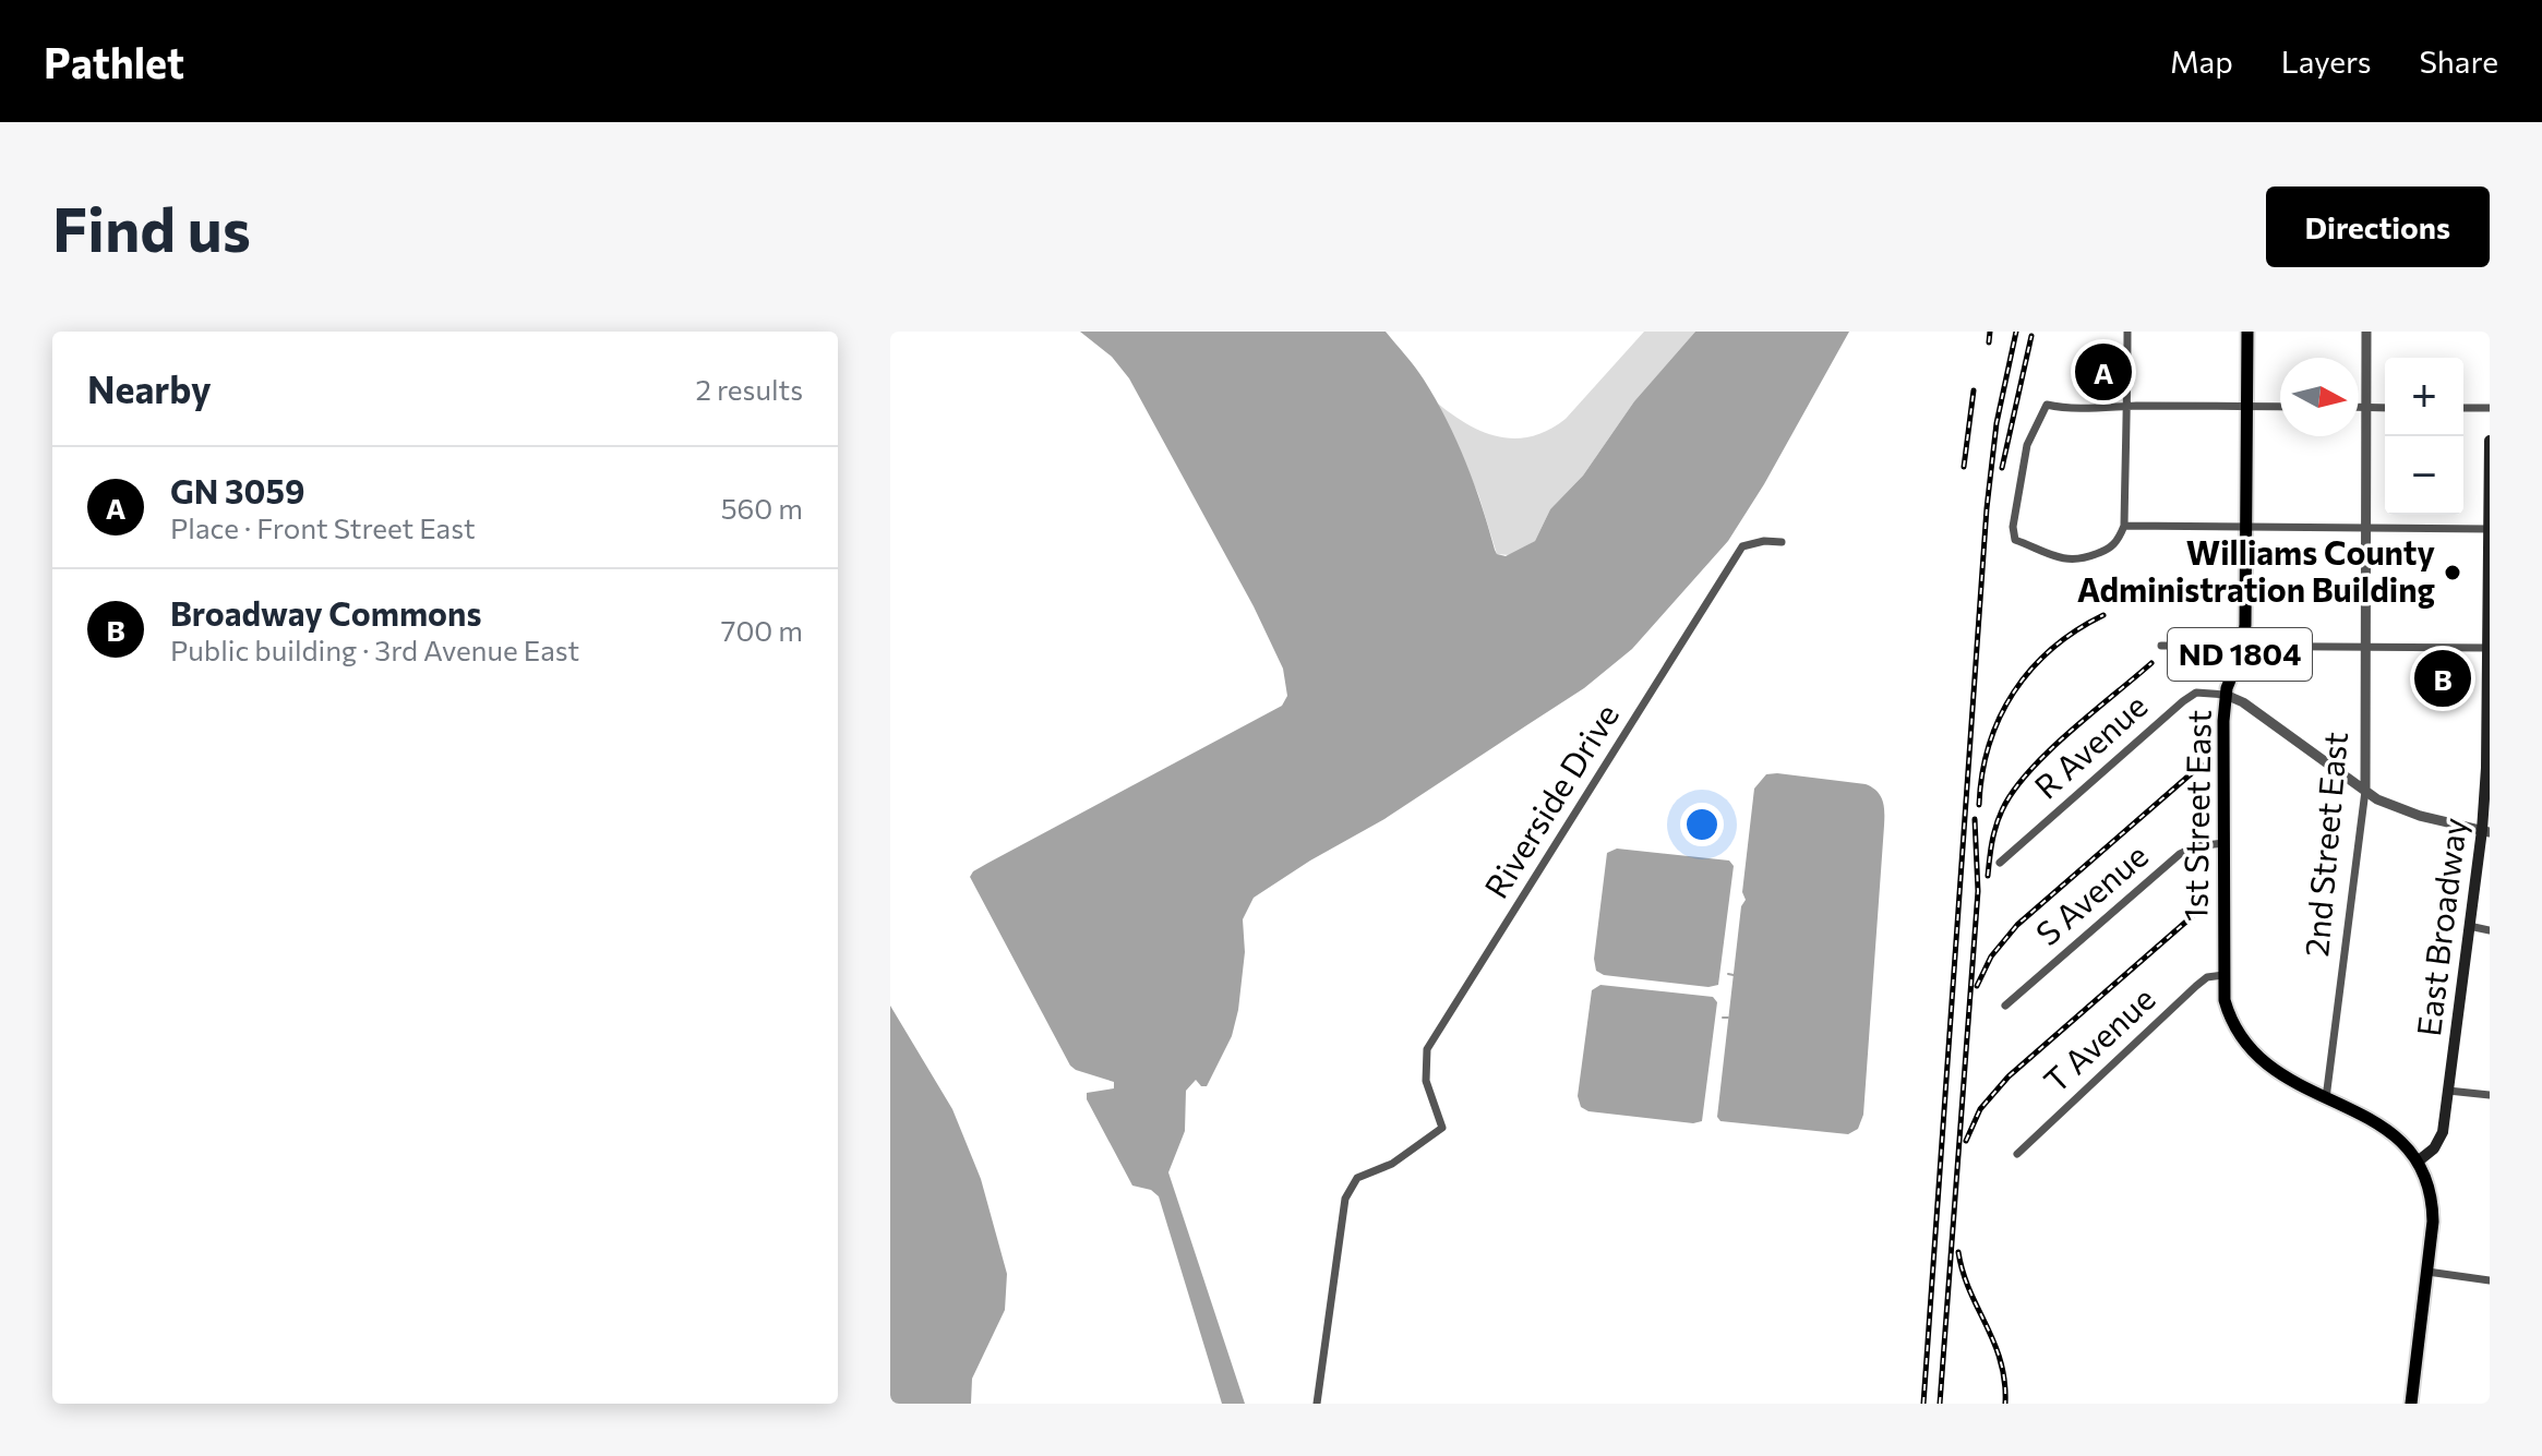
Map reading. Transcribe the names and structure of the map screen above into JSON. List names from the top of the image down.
{
  "streets": {
    "main road": ["ND 1804", "1st Street East", "East Broadway"],
    "street": [
      "R Avenue",
      "Riverside Drive",
      "2nd Street East",
      "S Avenue",
      "T Avenue"
    ]
  },
  "crossings": [
    ["ND 1804", "1st Street East"],
    ["ND 1804", "2nd Street East"],
    ["ND 1804", "East Broadway"],
    ["R Avenue", "1st Street East"],
    ["1st Street East", "2nd Street East"],
    ["1st Street East", "S Avenue"],
    ["1st Street East", "T Avenue"]
  ],
  "places": ["Williams County Administration Building"],
  "north": "right",
  "page": {
    "header": "Pathlet",
    "nav": ["Map", "Layers", "Share"],
    "buttons": "Directions",
    "title": "Find us",
    "heading": ["Nearby", "2 results"],
    "pins": ["A", "B"],
    "map_buttons": ["+", "−"],
    "list": [
      {
        "mark": "A",
        "name": "GN 3059",
        "note": "Place · Front Street East",
        "value": "560 m"
      },
      {
        "mark": "B",
        "name": "Broadway Commons",
        "note": "Public building · 3rd Avenue East",
        "value": "700 m"
      }
    ]
  }
}
